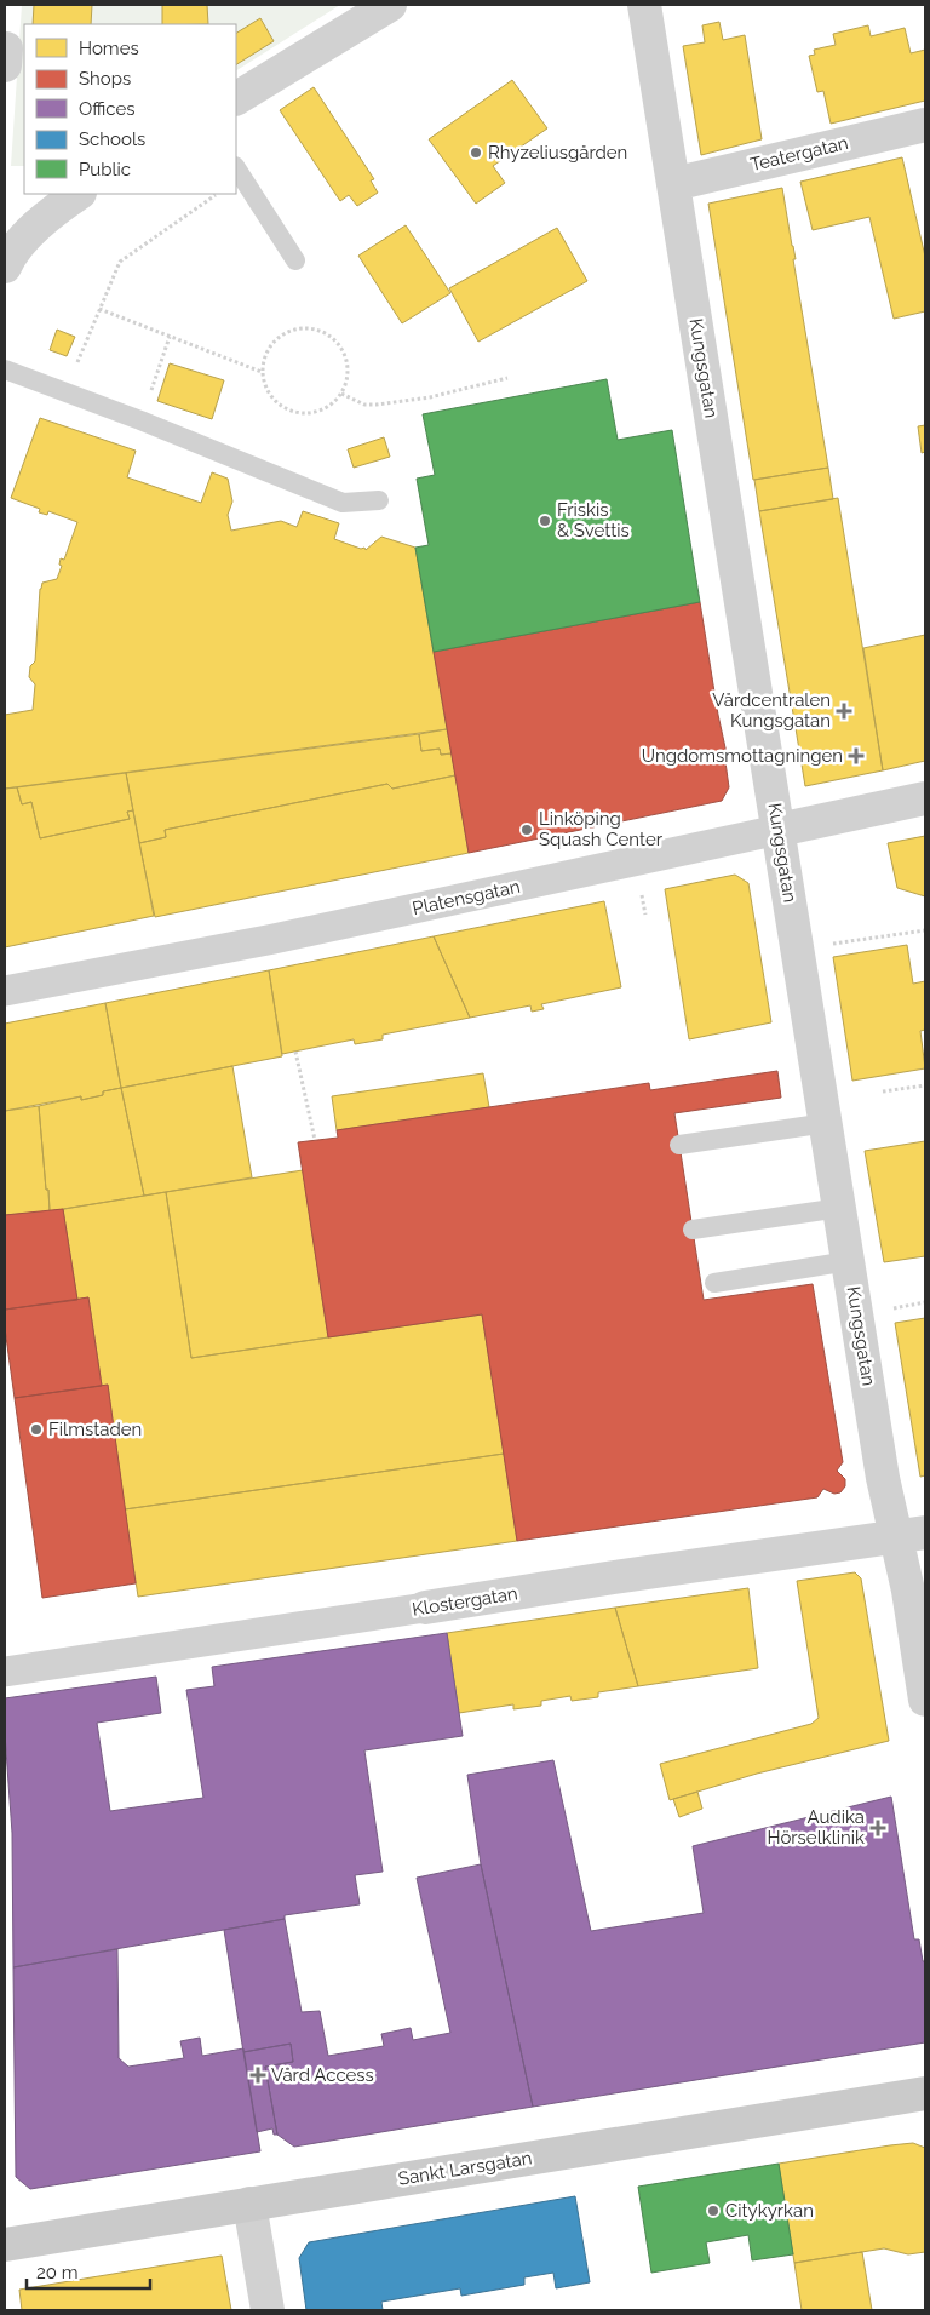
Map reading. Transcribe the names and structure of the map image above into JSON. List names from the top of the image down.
{
  "streets": {
    "main road": ["Sankt Larsgatan"],
    "street": [
      "Teatergatan",
      "Kungsgatan",
      "Platensgatan",
      "Klostergatan"
    ]
  },
  "crossings": [
    ["Teatergatan", "Kungsgatan"],
    ["Kungsgatan", "Platensgatan"],
    ["Kungsgatan", "Klostergatan"]
  ],
  "places": {
    "other": [
      "Rhyzeliusgården",
      "Friskis & Svettis",
      "Linköping Squash Center",
      "Filmstaden",
      "Citykyrkan"
    ],
    "health": [
      "Vårdcentralen Kungsgatan",
      "Ungdomsmottagningen",
      "Audika Hörselklinik",
      "Vård Access"
    ]
  },
  "legend": [
    "Homes",
    "Shops",
    "Offices",
    "Schools",
    "Public"
  ],
  "scale_bar": "20 m"
}
